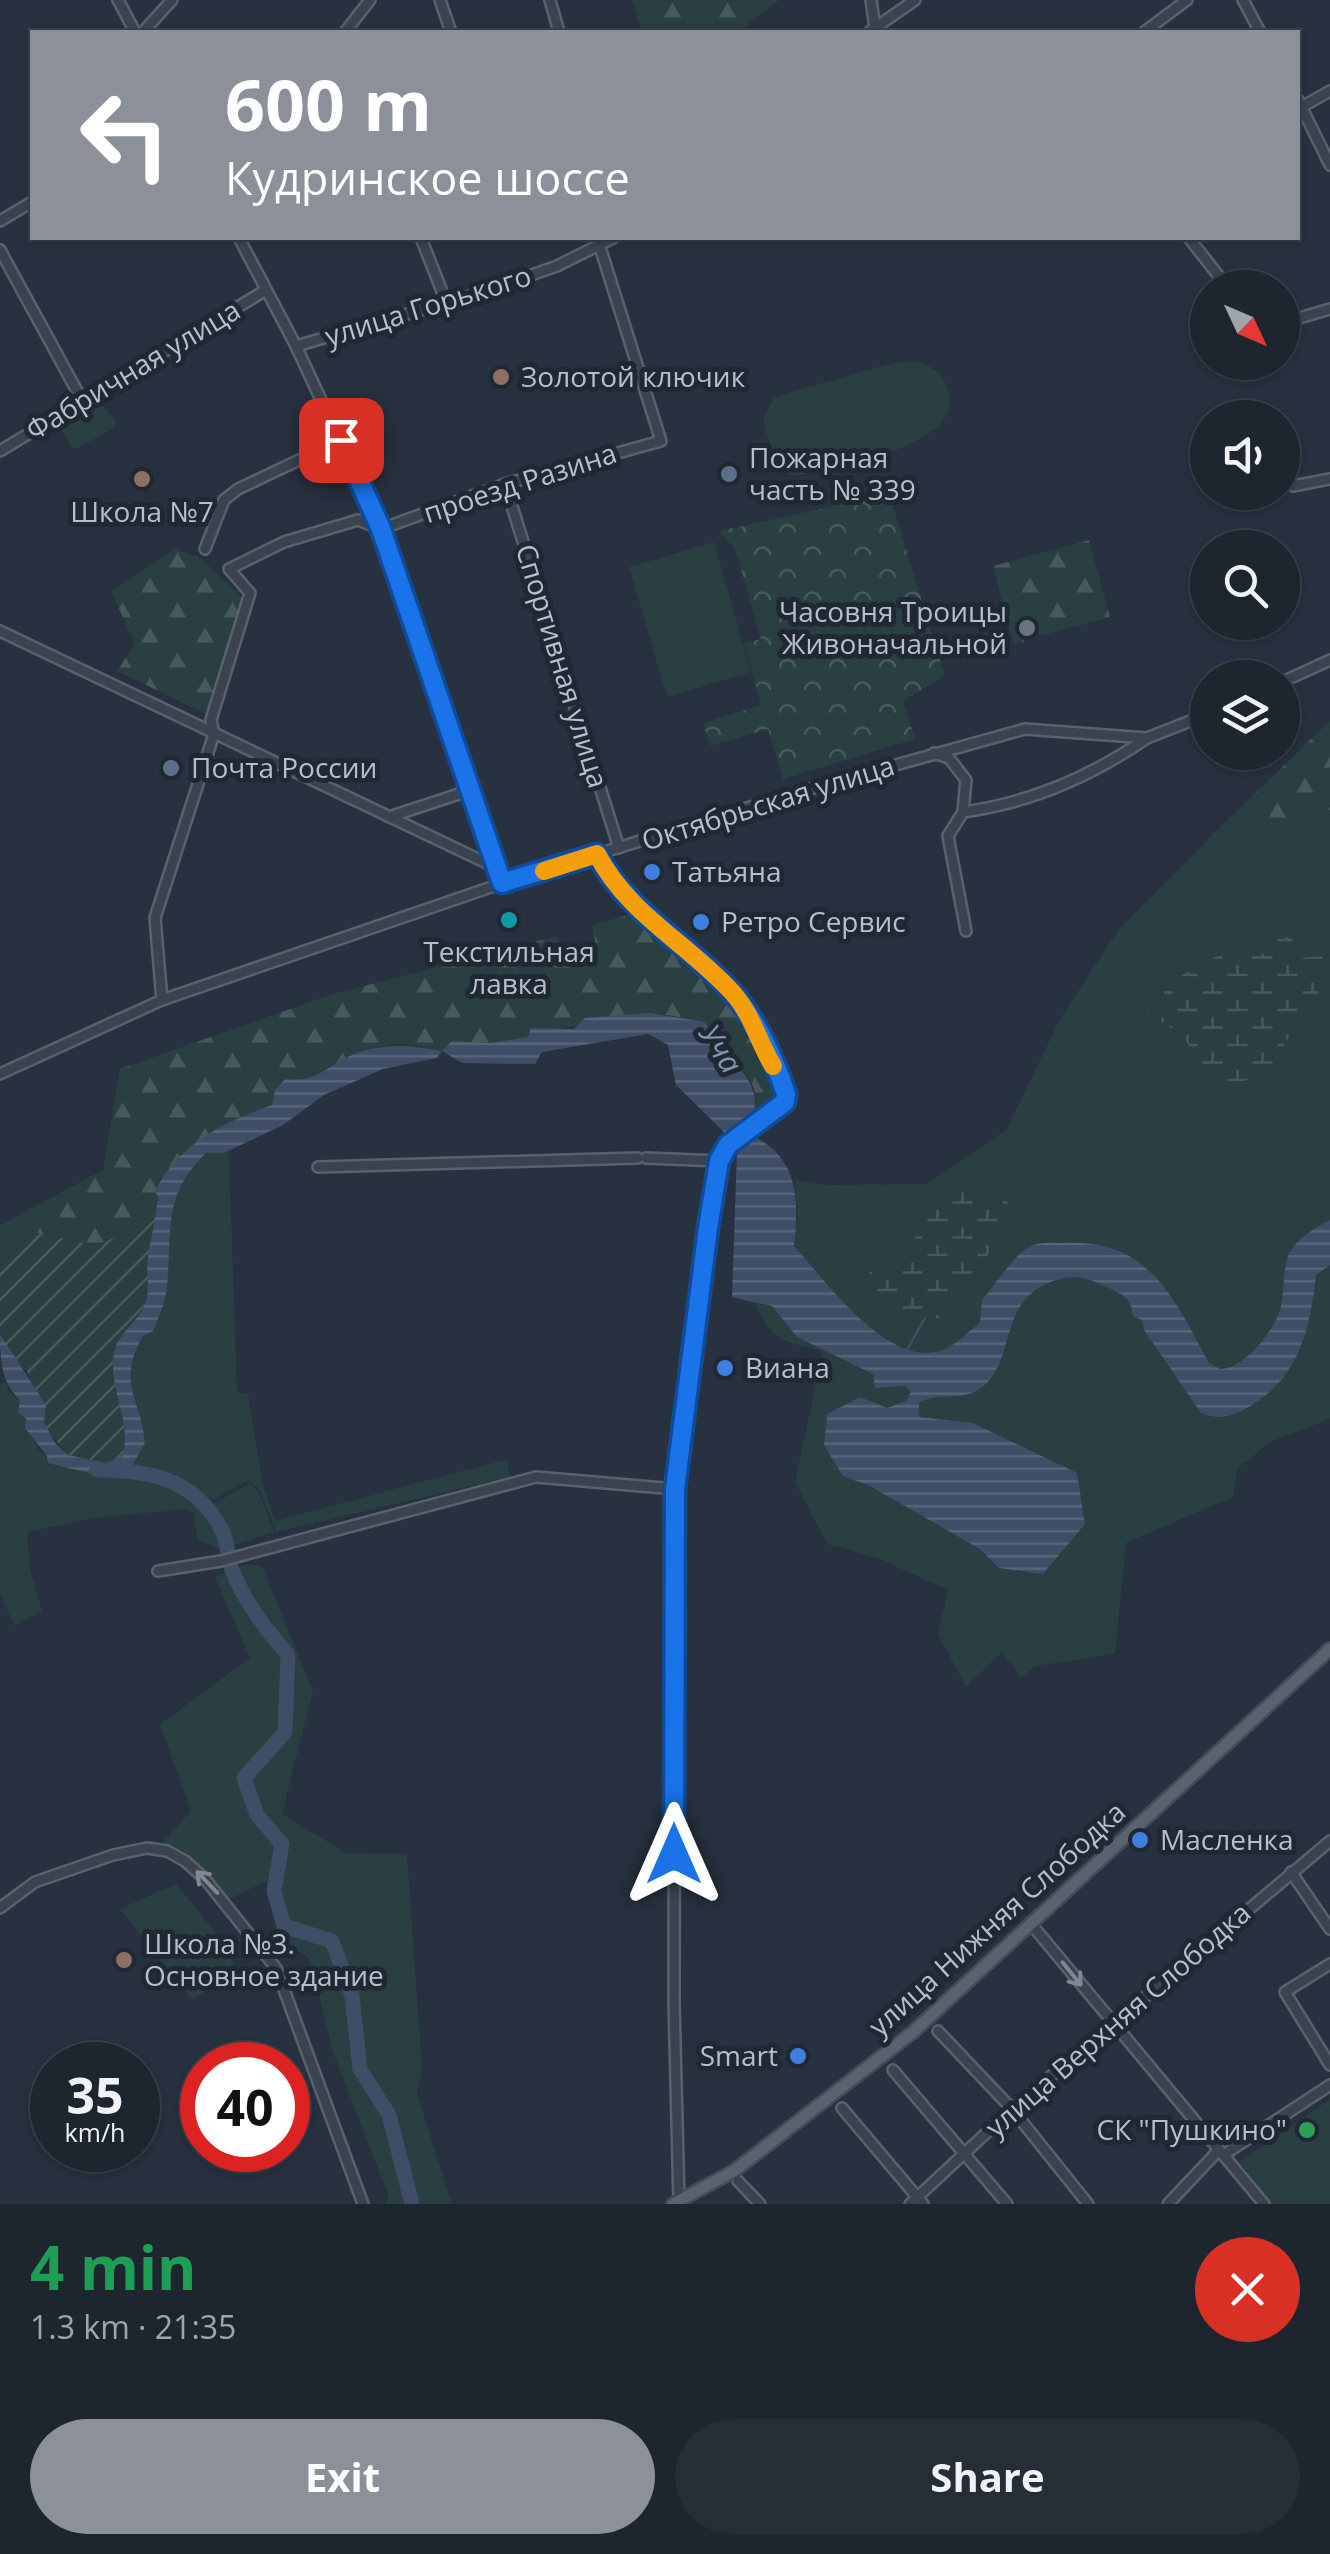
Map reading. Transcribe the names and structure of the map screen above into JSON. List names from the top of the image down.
{
  "streets": {
    "main road": ["улица Нижняя Слободка"],
    "street": [
      "улица Горького",
      "Фабричная улица",
      "проезд Разина",
      "Спортивная улица",
      "Октябрьская улица",
      "улица Верхняя Слободка"
    ]
  },
  "crossings": [
    ["улица Горького", "проезд Разина"],
    ["проезд Разина", "Спортивная улица"],
    ["Спортивная улица", "Октябрьская улица"]
  ],
  "water": ["Уча"],
  "places": [
    "Золотой ключик",
    "Пожарная часть № 339",
    "Школа №7",
    "Часовня Троицы Живоначальной",
    "Почта России",
    "Татьяна",
    "Текстильная лавка",
    "Ретро Сервис",
    "Виана",
    "Масленка",
    "Школа №3. Основное здание",
    "Smart",
    "СК \"Пушкино\""
  ],
  "north": "bottom right",
  "page": {
    "turn": ["600 m", "Кудринское шоссе"],
    "speed": "35 km/h",
    "limit": "40",
    "heading": ["4 min", "1.3 km · 21:35"],
    "buttons": ["Exit", "Share"]
  }
}
